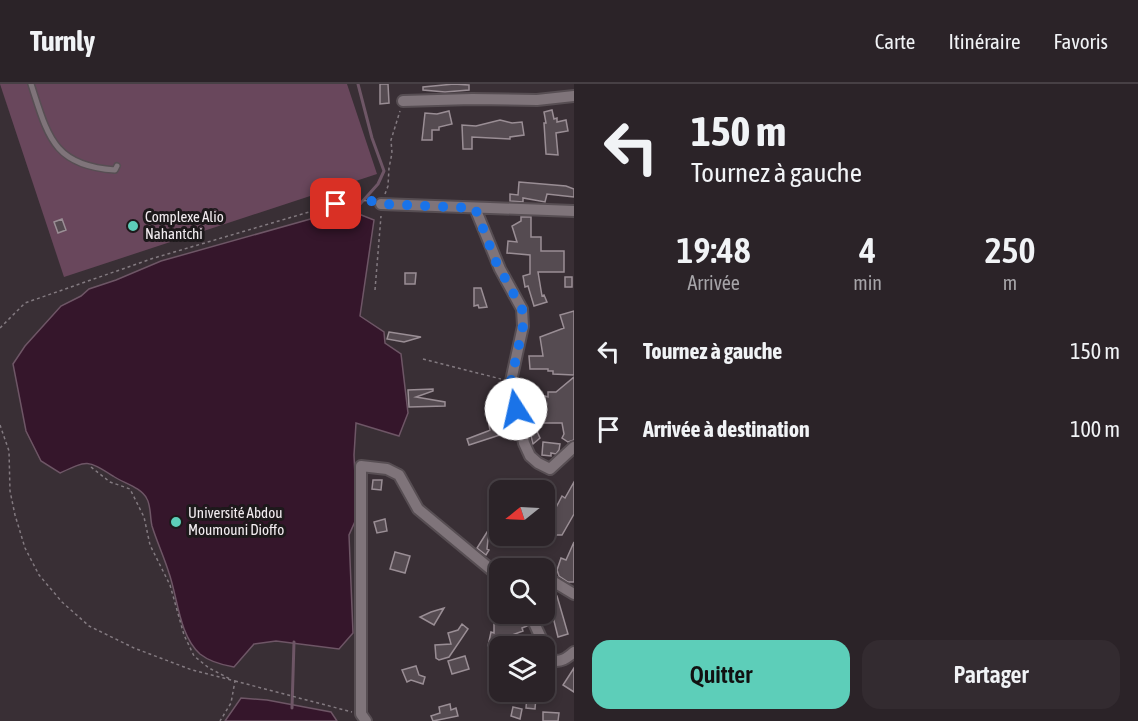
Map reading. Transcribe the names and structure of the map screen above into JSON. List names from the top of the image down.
{
  "places": ["Complexe Alio Nahantchi", "Université Abdou Moumouni Dioffo"],
  "north": "left",
  "page": {
    "header": "Turnly",
    "nav": ["Carte", "Itinéraire", "Favoris"],
    "turn": ["150 m", "Tournez à gauche"],
    "eta": [
      "19:48",
      "Arrivée",
      "4",
      "min",
      "250",
      "m"
    ],
    "list": [
      {
        "name": "Tournez à gauche",
        "value": "150 m"
      },
      {
        "name": "Arrivée à destination",
        "value": "100 m"
      }
    ],
    "buttons": ["Quitter", "Partager"]
  }
}
